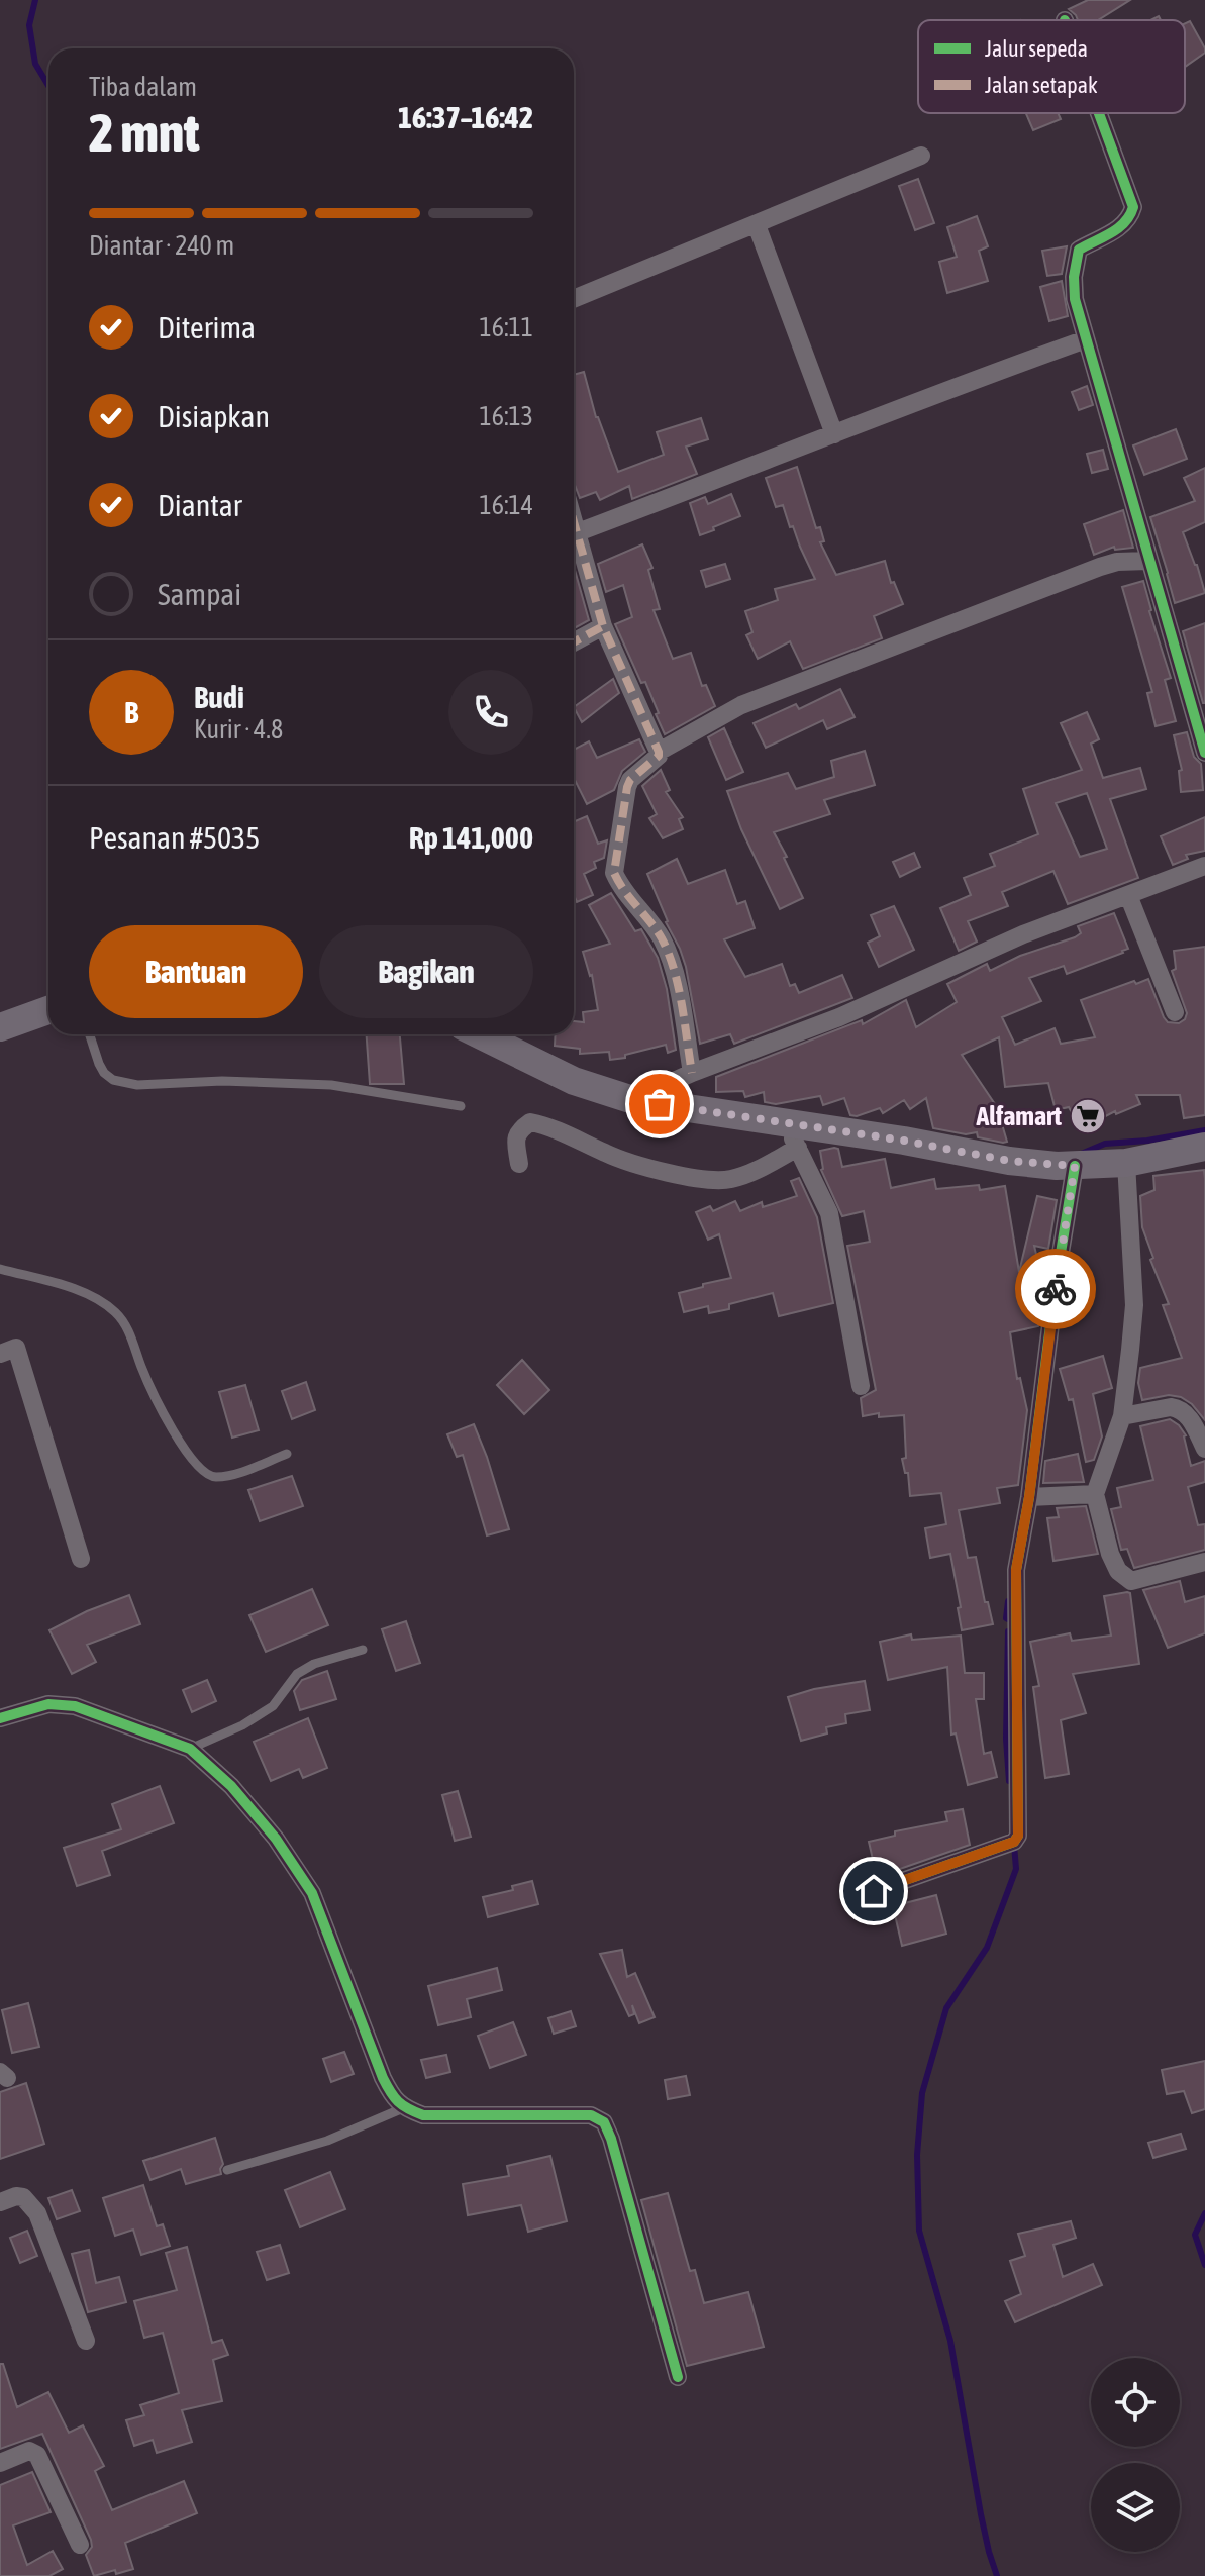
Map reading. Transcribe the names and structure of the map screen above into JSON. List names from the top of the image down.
{
  "places": {
    "supermarket": ["Alfamart"]
  },
  "legend": ["Jalur sepeda", "Jalan setapak"],
  "page": {
    "heading": ["2 mnt", "Tiba dalam", "16:37–16:42"],
    "panel": [
      "Budi",
      "Kurir · 4.8",
      "Pesanan #5035",
      "Rp 141,000"
    ],
    "bar": "Diantar · 240 m",
    "list": [
      ["Diterima", "16:11"],
      ["Disiapkan", "16:13"],
      ["Diantar", "16:14"],
      "Sampai"
    ],
    "round": "B",
    "buttons": ["Bantuan", "Bagikan"]
  }
}
